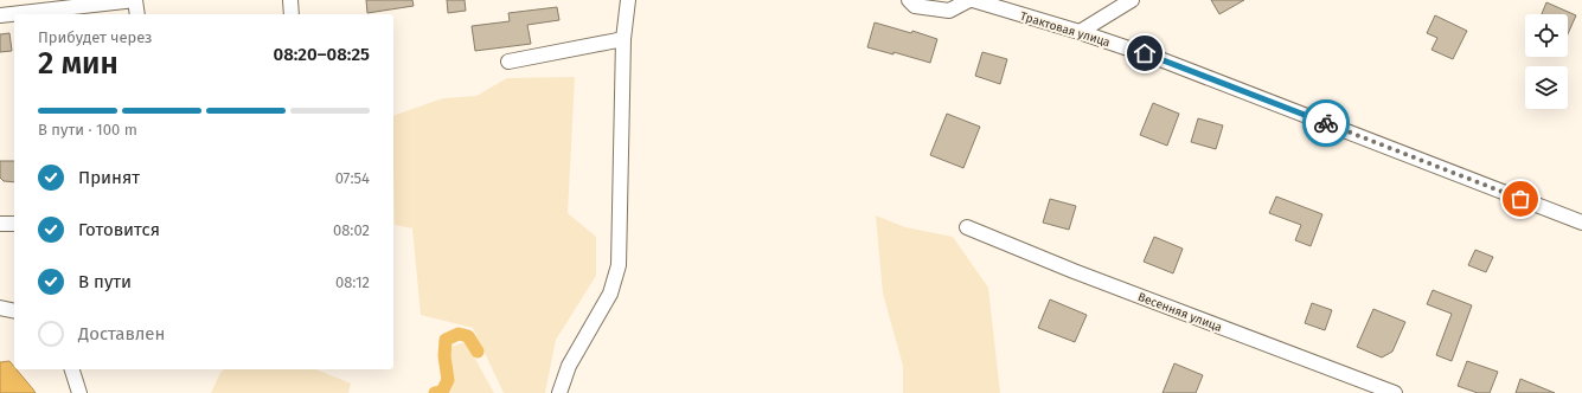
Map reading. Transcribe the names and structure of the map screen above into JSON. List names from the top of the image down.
{
  "streets": {
    "street": ["Трактовая улица", "Весенняя улица"]
  },
  "page": {
    "heading": ["2 мин", "Прибудет через", "08:20–08:25"],
    "bar": "В пути · 100 m",
    "list": [
      ["Принят", "07:54"],
      ["Готовится", "08:02"],
      ["В пути", "08:12"],
      "Доставлен"
    ]
  }
}
